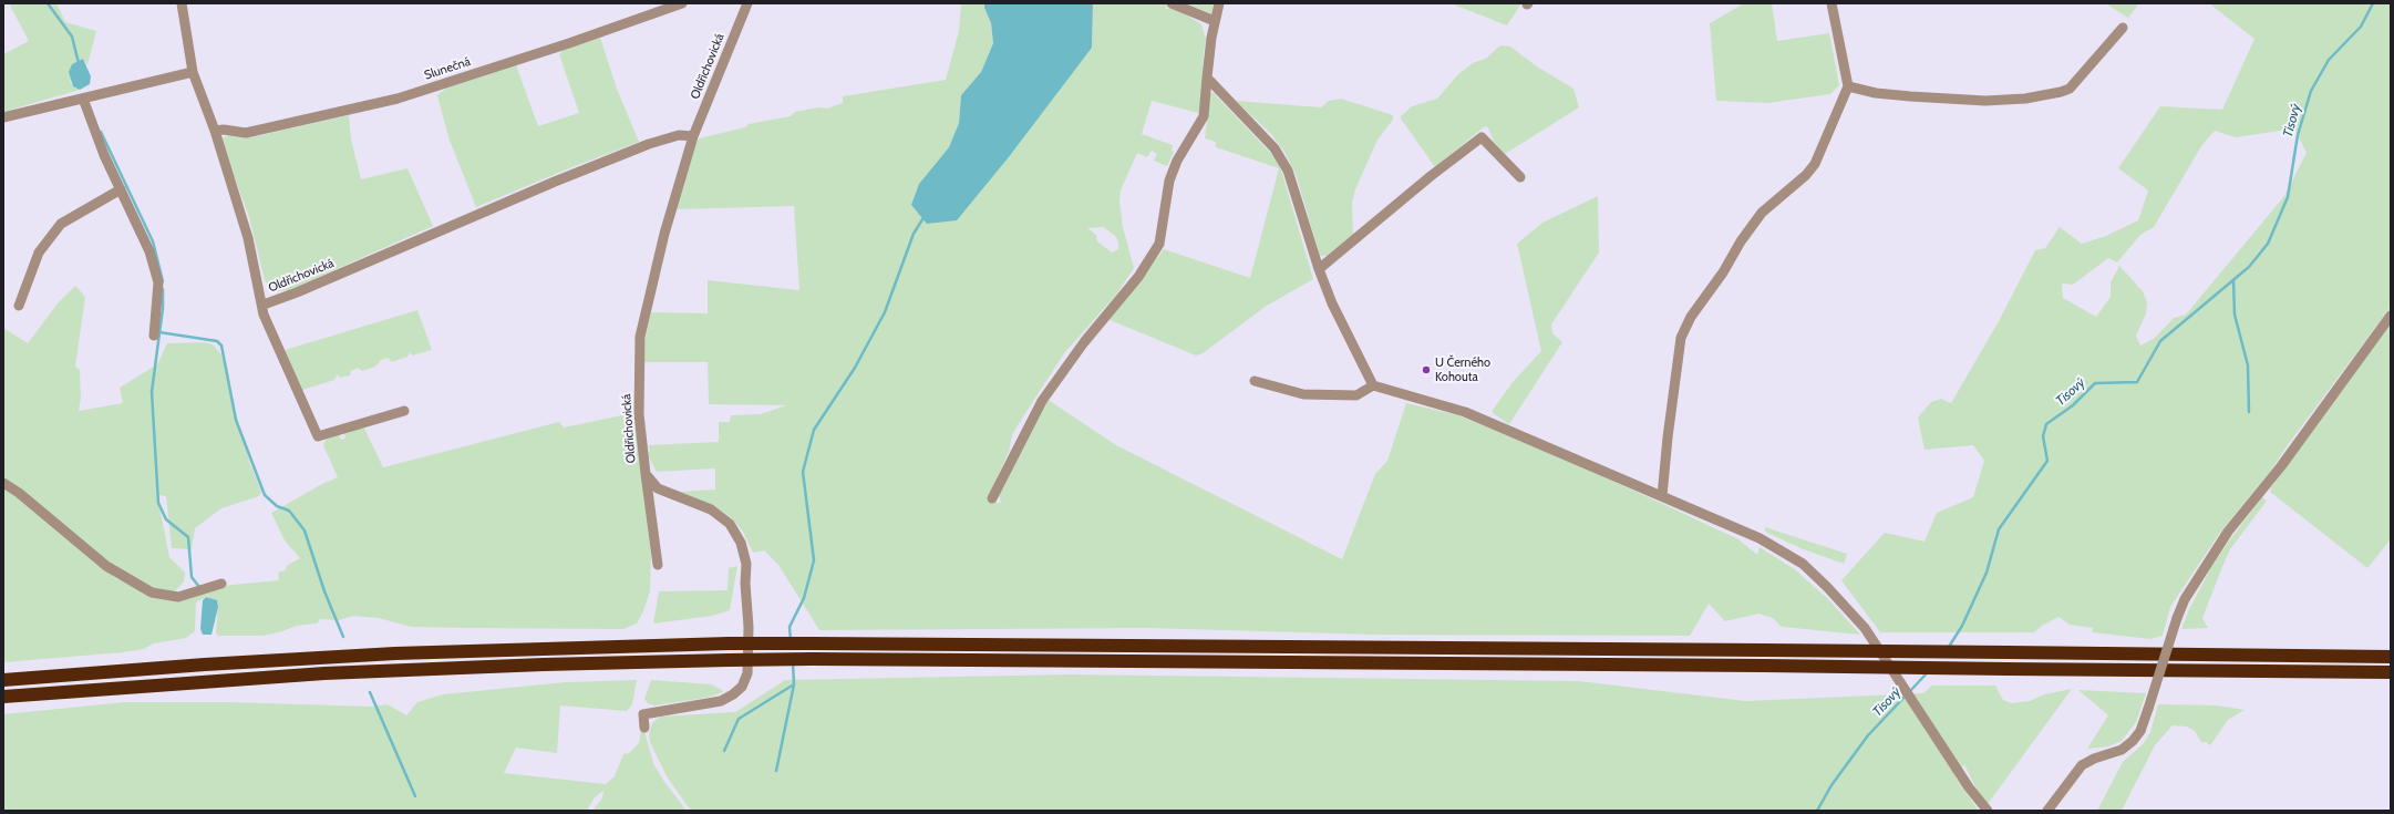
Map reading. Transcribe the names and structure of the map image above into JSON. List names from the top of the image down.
{
  "streets": {
    "street": ["Oldřichovická", "Slunečná"]
  },
  "crossings": [
    ["Oldřichovická", "Slunečná"]
  ],
  "water": ["Tisový"],
  "places": ["U Černého Kohouta"]
}
